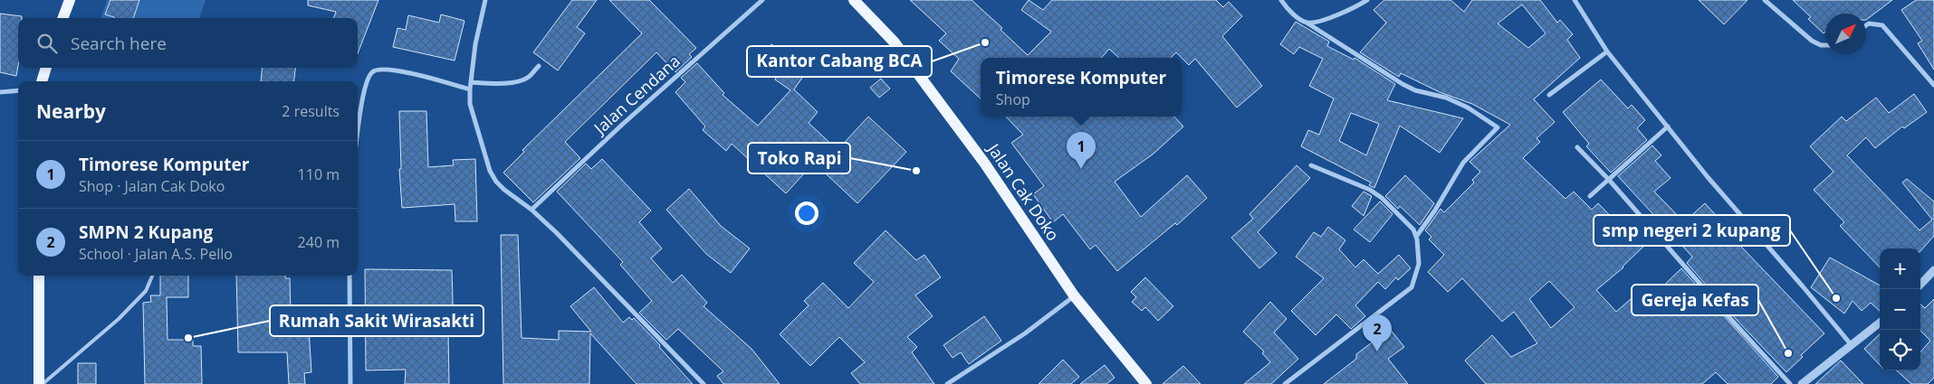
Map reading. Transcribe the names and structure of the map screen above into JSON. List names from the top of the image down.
{
  "streets": {
    "main road": ["Jalan Cak Doko"],
    "street": ["Jalan Cendana"]
  },
  "places": [
    "Kantor Cabang BCA",
    "Toko Rapi",
    "smp negeri 2 kupang",
    "Rumah Sakit Wirasakti",
    "Gereja Kefas"
  ],
  "north": "top right",
  "page": {
    "search": "Search here",
    "popup": ["Timorese Komputer", "Shop"],
    "heading": ["Nearby", "2 results"],
    "pins": ["1", "2"],
    "list": [
      {
        "mark": "1",
        "name": "Timorese Komputer",
        "note": "Shop · Jalan Cak Doko",
        "value": "110 m"
      },
      {
        "mark": "2",
        "name": "SMPN 2 Kupang",
        "note": "School · Jalan A.S. Pello",
        "value": "240 m"
      }
    ],
    "map_buttons": ["+", "−"]
  }
}
